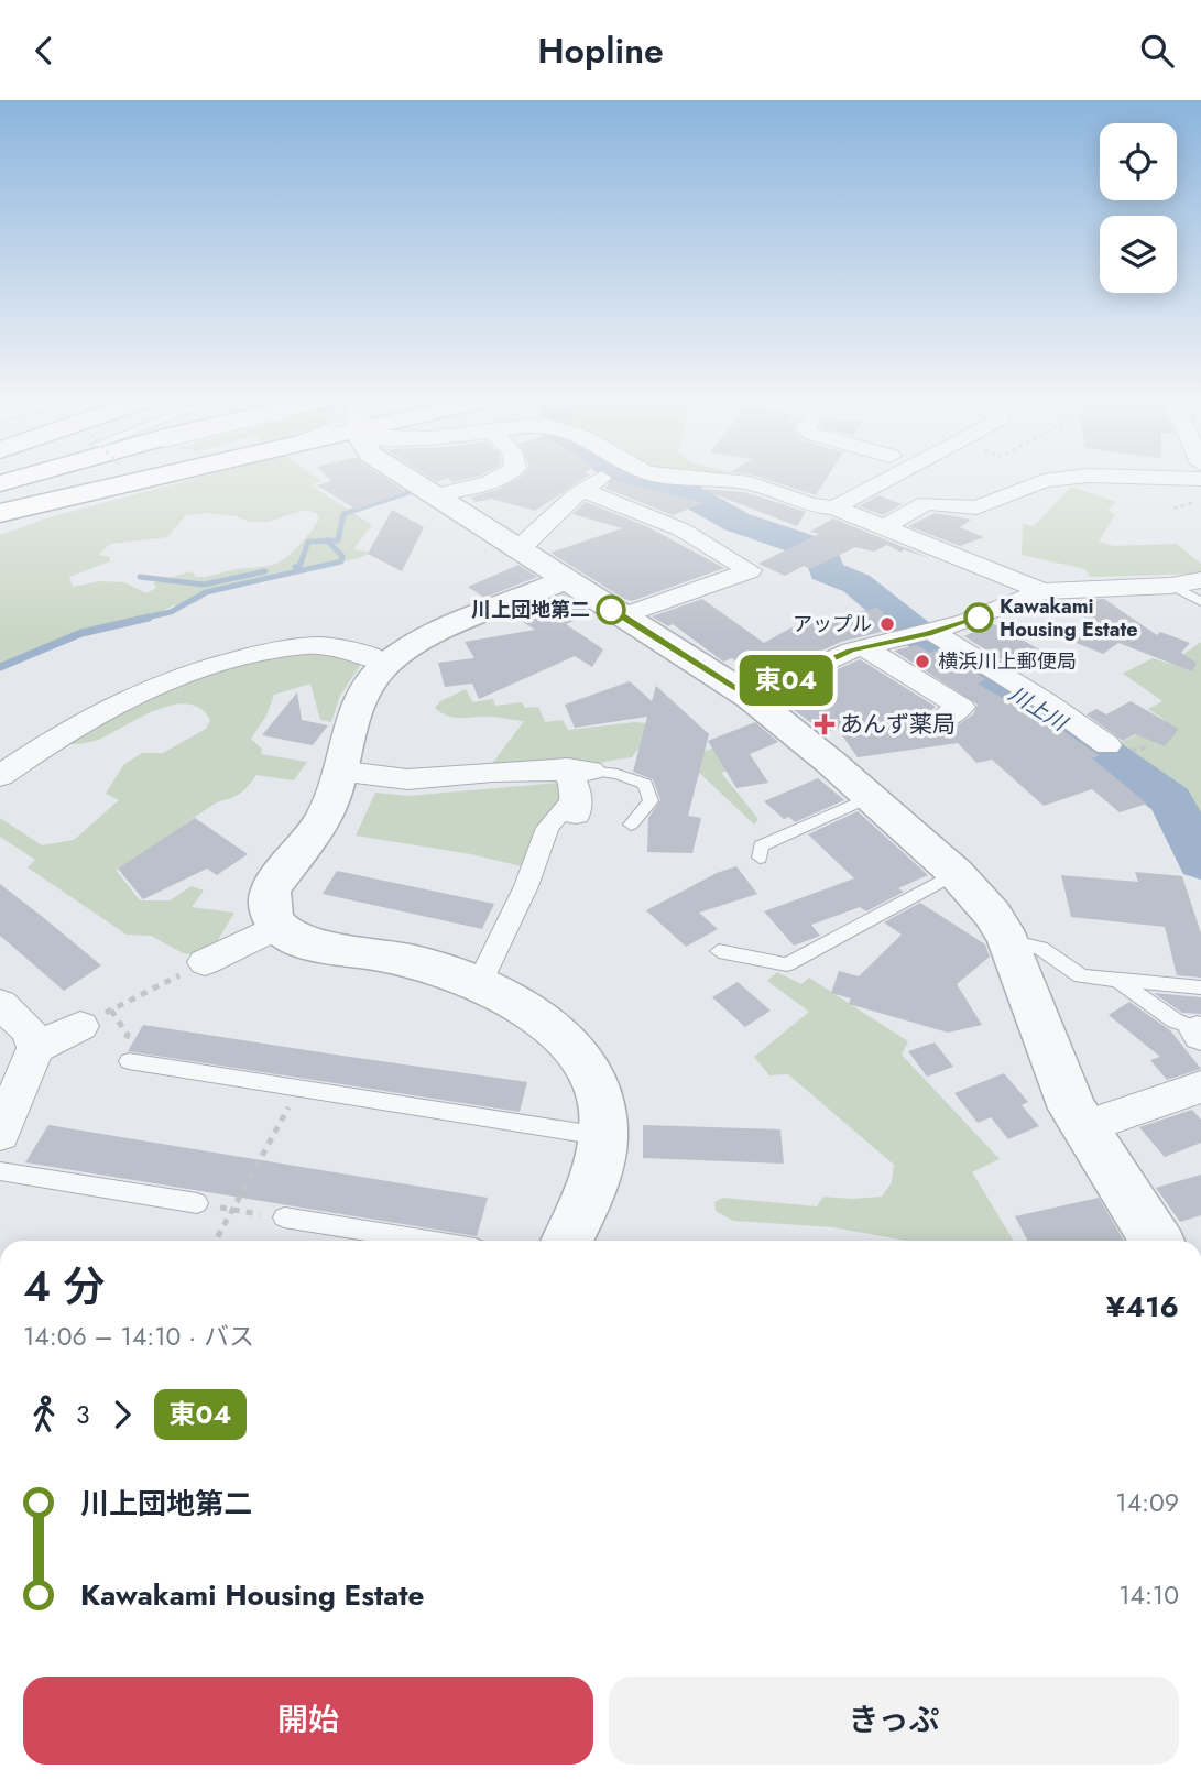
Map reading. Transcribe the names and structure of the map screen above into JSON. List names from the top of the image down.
{
  "water": ["川上川"],
  "places": {
    "other": [
      "川上団地第二",
      "Kawakami Housing Estate",
      "アップル",
      "横浜川上郵便局"
    ],
    "health": ["あんず薬局"]
  },
  "lines": ["bus line 東04"],
  "page": {
    "header": "Hopline",
    "on_map": "東04",
    "heading": ["4 分", "14:06 – 14:10 · バス", "¥416"],
    "legs": ["3", "東04"],
    "list": [
      {
        "name": "川上団地第二",
        "value": "14:09"
      },
      {
        "name": "Kawakami Housing Estate",
        "value": "14:10"
      }
    ],
    "buttons": ["開始", "きっぷ"]
  }
}
